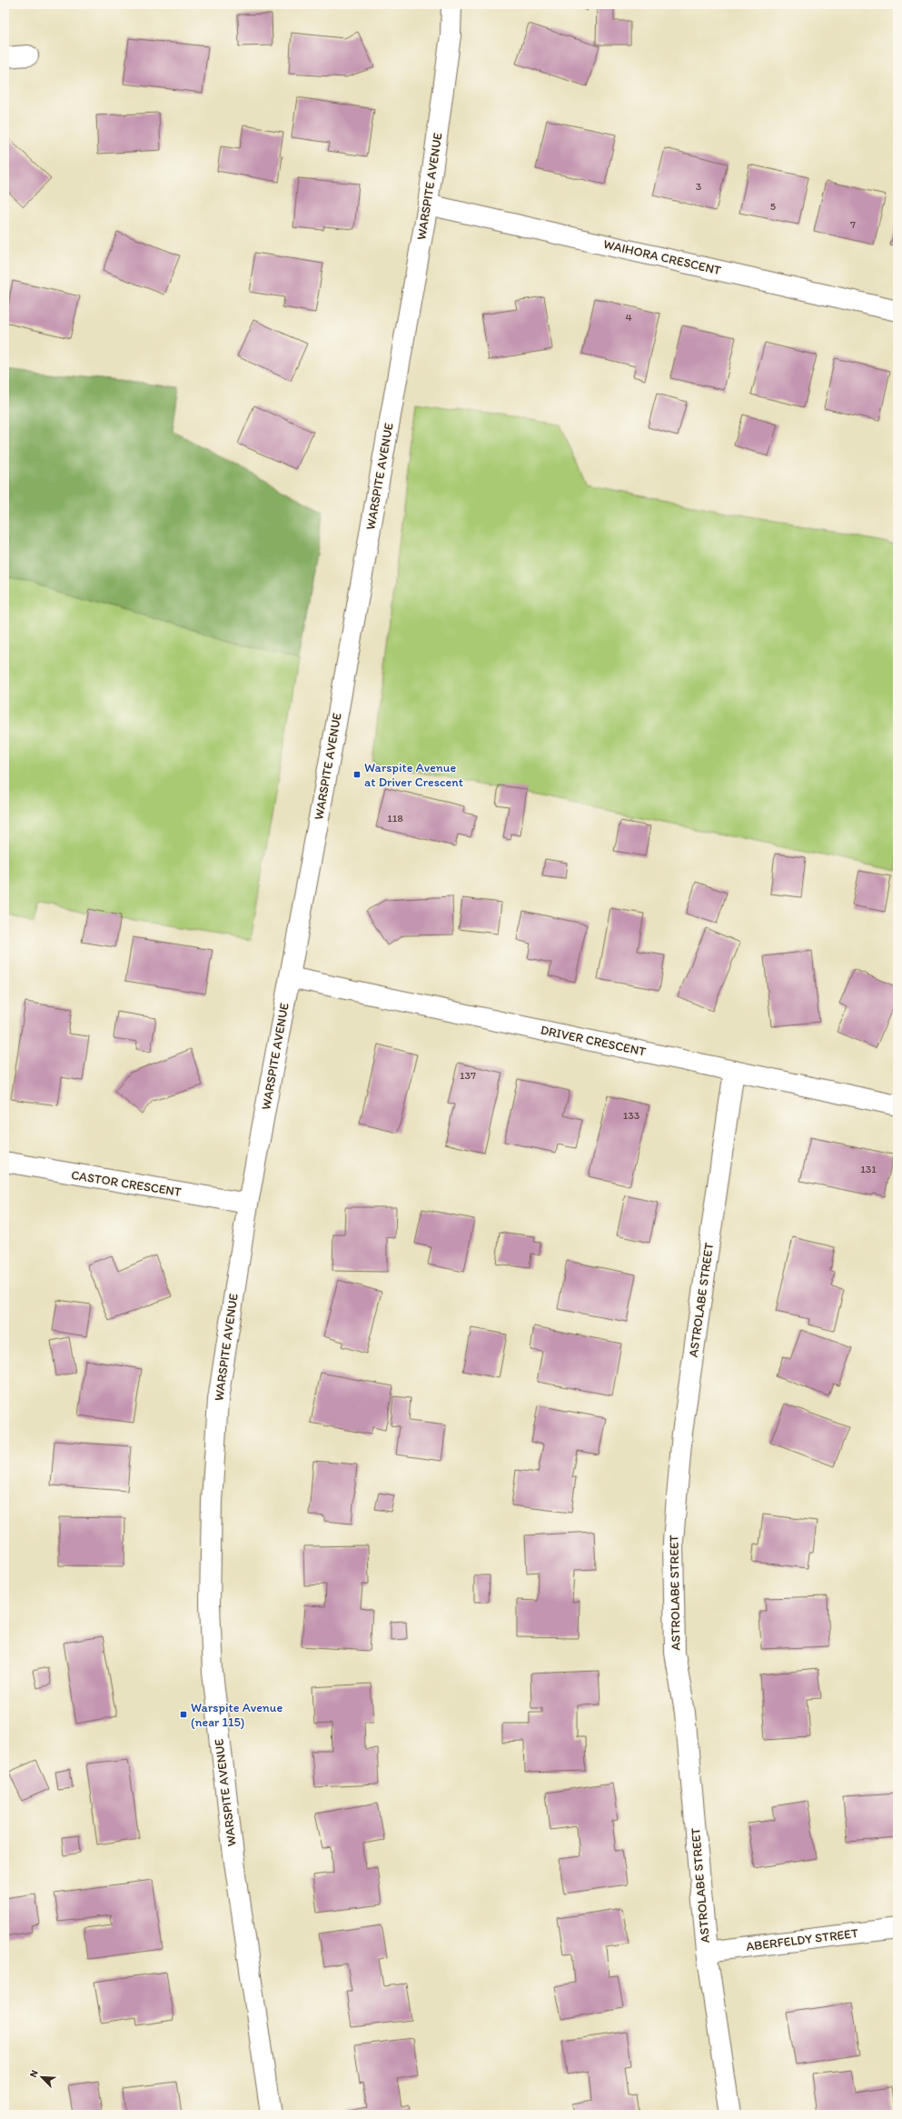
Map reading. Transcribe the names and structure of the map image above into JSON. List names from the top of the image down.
{
  "streets": {
    "street": [
      "WARSPITE AVENUE",
      "WAIHORA CRESCENT",
      "DRIVER CRESCENT",
      "CASTOR CRESCENT",
      "ASTROLABE STREET",
      "ABERFELDY STREET"
    ]
  },
  "crossings": [
    ["WARSPITE AVENUE", "WAIHORA CRESCENT"],
    ["WARSPITE AVENUE", "DRIVER CRESCENT"],
    ["WARSPITE AVENUE", "CASTOR CRESCENT"],
    ["DRIVER CRESCENT", "ASTROLABE STREET"],
    ["ASTROLABE STREET", "ABERFELDY STREET"]
  ],
  "places": {
    "transit": ["Warspite Avenue at Driver Crescent", "Warspite Avenue (near 115)"]
  },
  "house_numbers": [
    "3",
    "5",
    "7",
    "4",
    "118",
    "137",
    "133",
    "131"
  ],
  "north": "top left"
}
